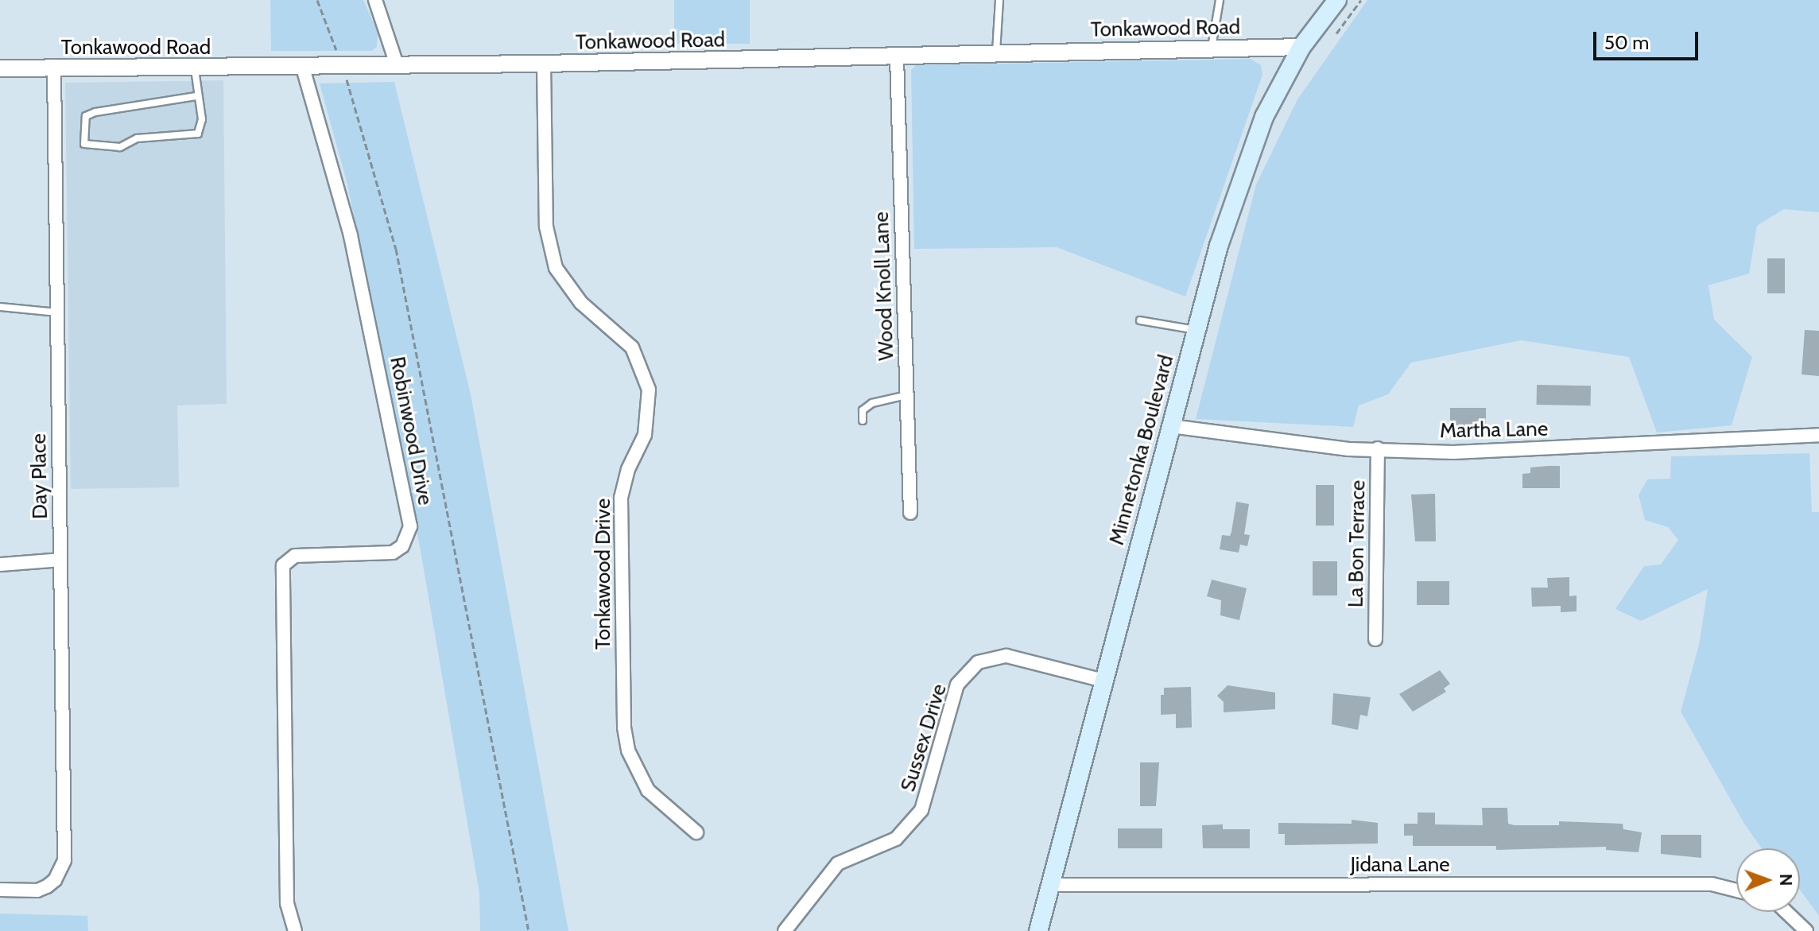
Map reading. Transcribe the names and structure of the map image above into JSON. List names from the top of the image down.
{
  "streets": {
    "main road": ["Minnetonka Boulevard"],
    "street": [
      "Tonkawood Road",
      "Wood Knoll Lane",
      "Martha Lane",
      "Robinwood Drive",
      "Day Place",
      "La Bon Terrace",
      "Tonkawood Drive",
      "Sussex Drive",
      "Jidana Lane"
    ]
  },
  "crossings": [
    ["Tonkawood Road", "Wood Knoll Lane"],
    ["Tonkawood Road", "Robinwood Drive"],
    ["Tonkawood Road", "Minnetonka Boulevard"],
    ["Tonkawood Road", "Day Place"],
    ["Tonkawood Road", "Tonkawood Drive"],
    ["Martha Lane", "Minnetonka Boulevard"],
    ["Martha Lane", "La Bon Terrace"],
    ["Minnetonka Boulevard", "Sussex Drive"],
    ["Minnetonka Boulevard", "Jidana Lane"]
  ],
  "scale_bar": "50 m",
  "north": "right"
}
